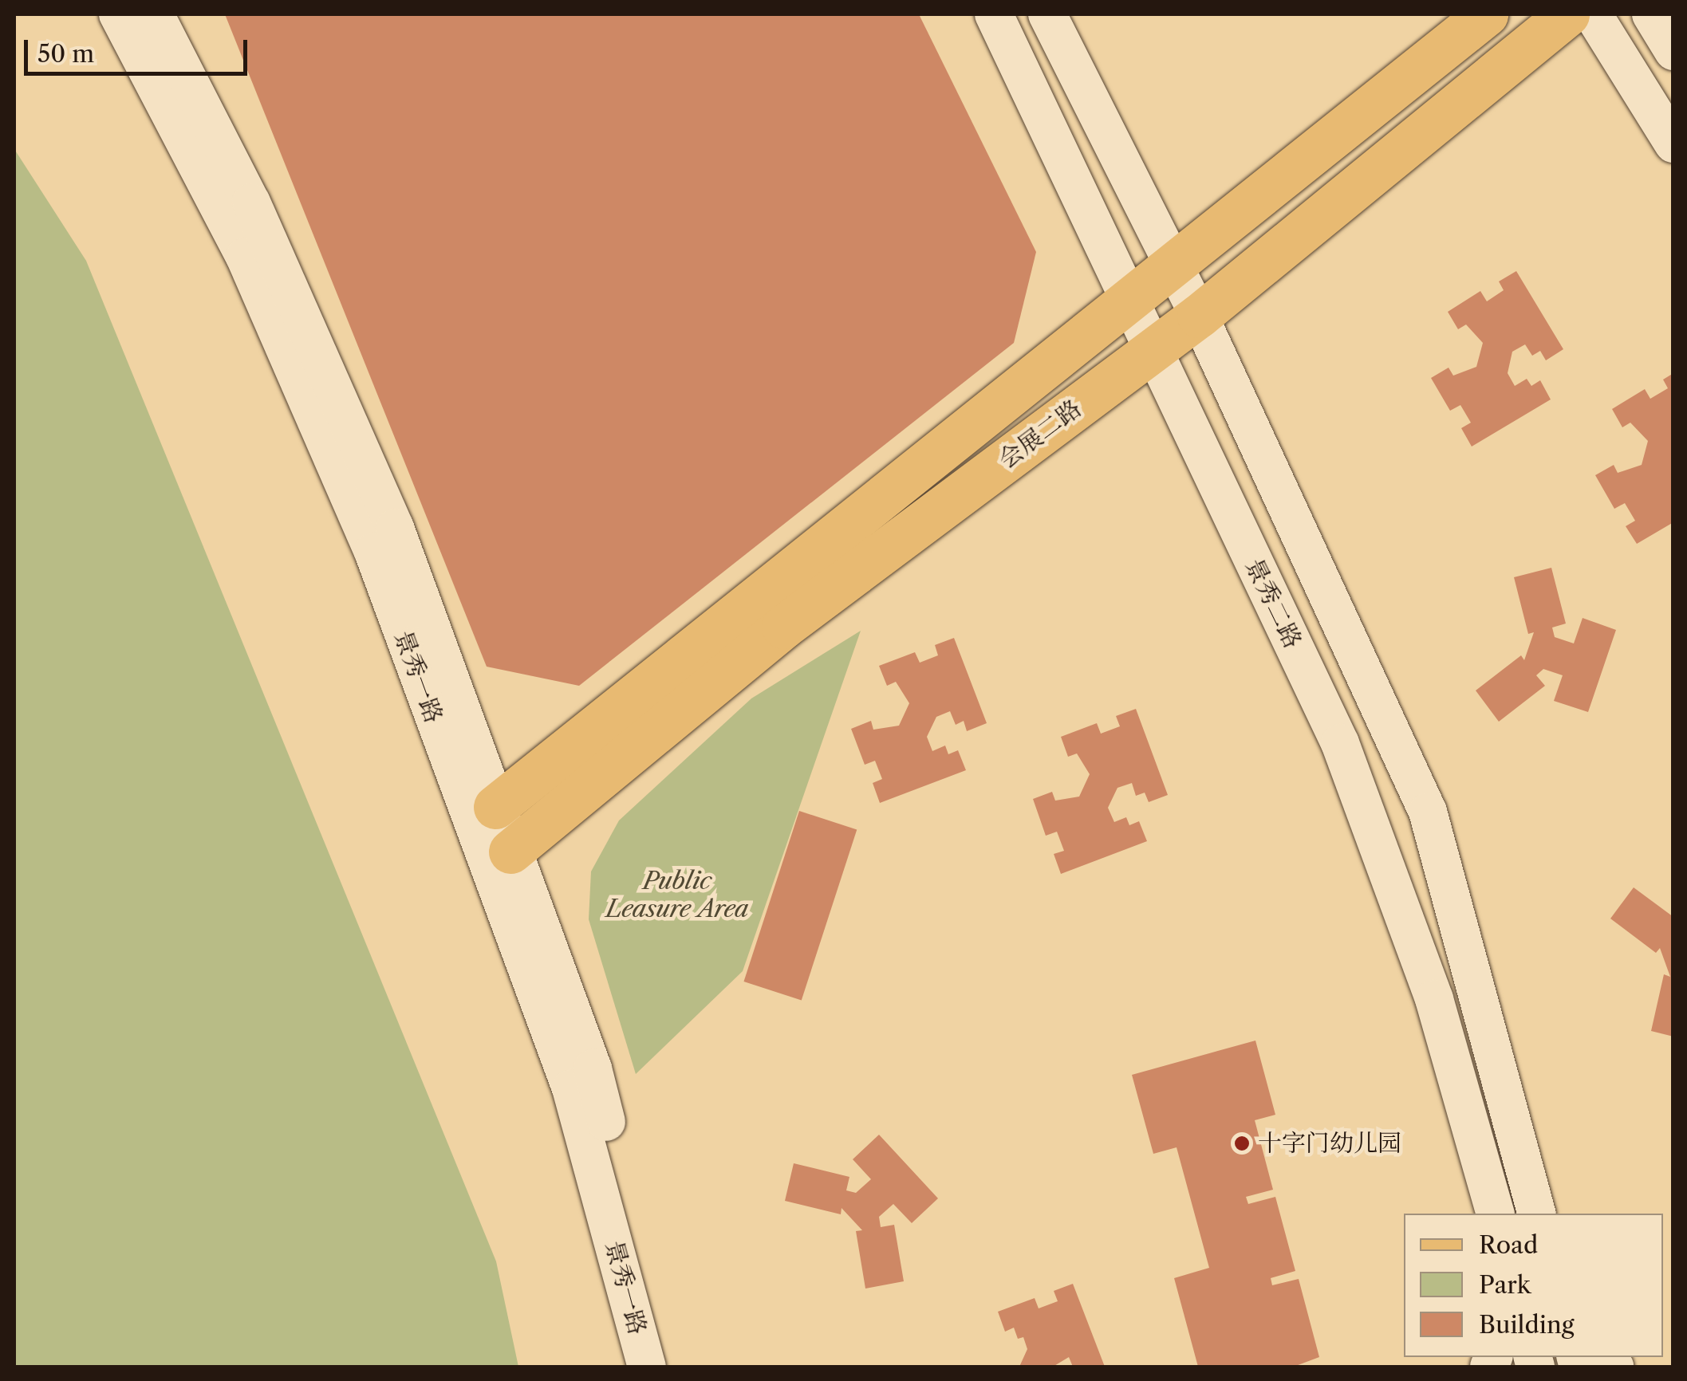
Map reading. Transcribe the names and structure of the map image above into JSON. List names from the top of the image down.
{
  "streets": {
    "main road": ["会展二路"],
    "street": ["景秀二路", "景秀一路"]
  },
  "crossings": [
    ["会展二路", "景秀二路"],
    ["会展二路", "景秀一路"]
  ],
  "parks": ["Public Leasure Area"],
  "places": ["十字门幼儿园"],
  "legend": ["Road", "Park", "Building"],
  "scale_bar": "50 m"
}
